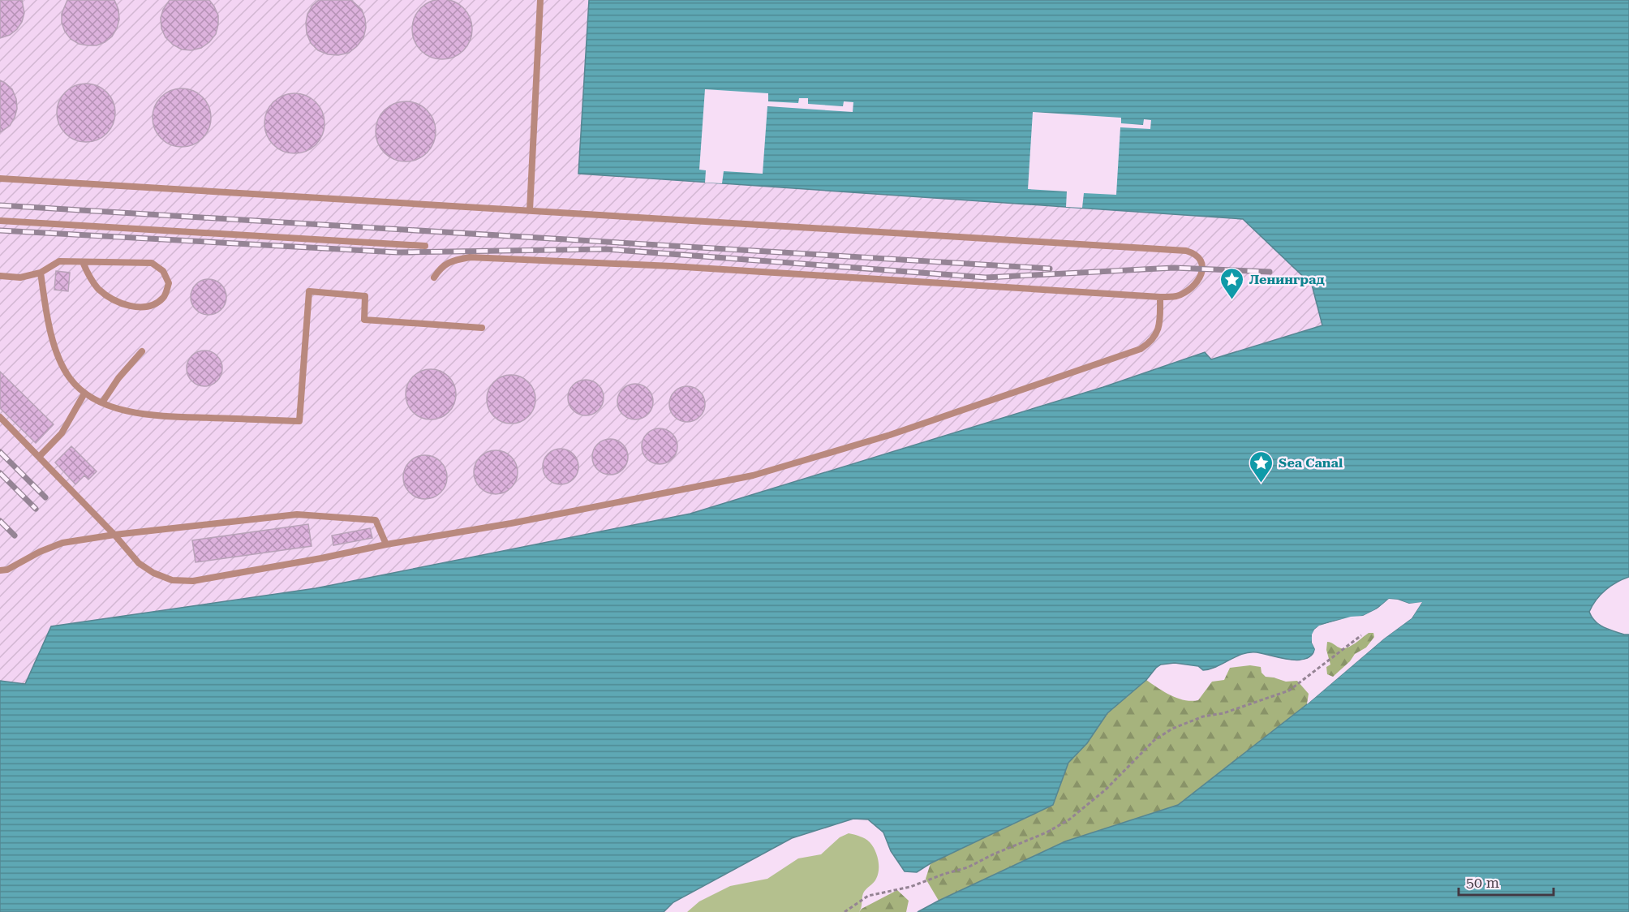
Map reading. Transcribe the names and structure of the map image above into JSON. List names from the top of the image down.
{
  "places": {
    "place": ["Ленинград", "Sea Canal"]
  },
  "scale_bar": "50 m"
}
